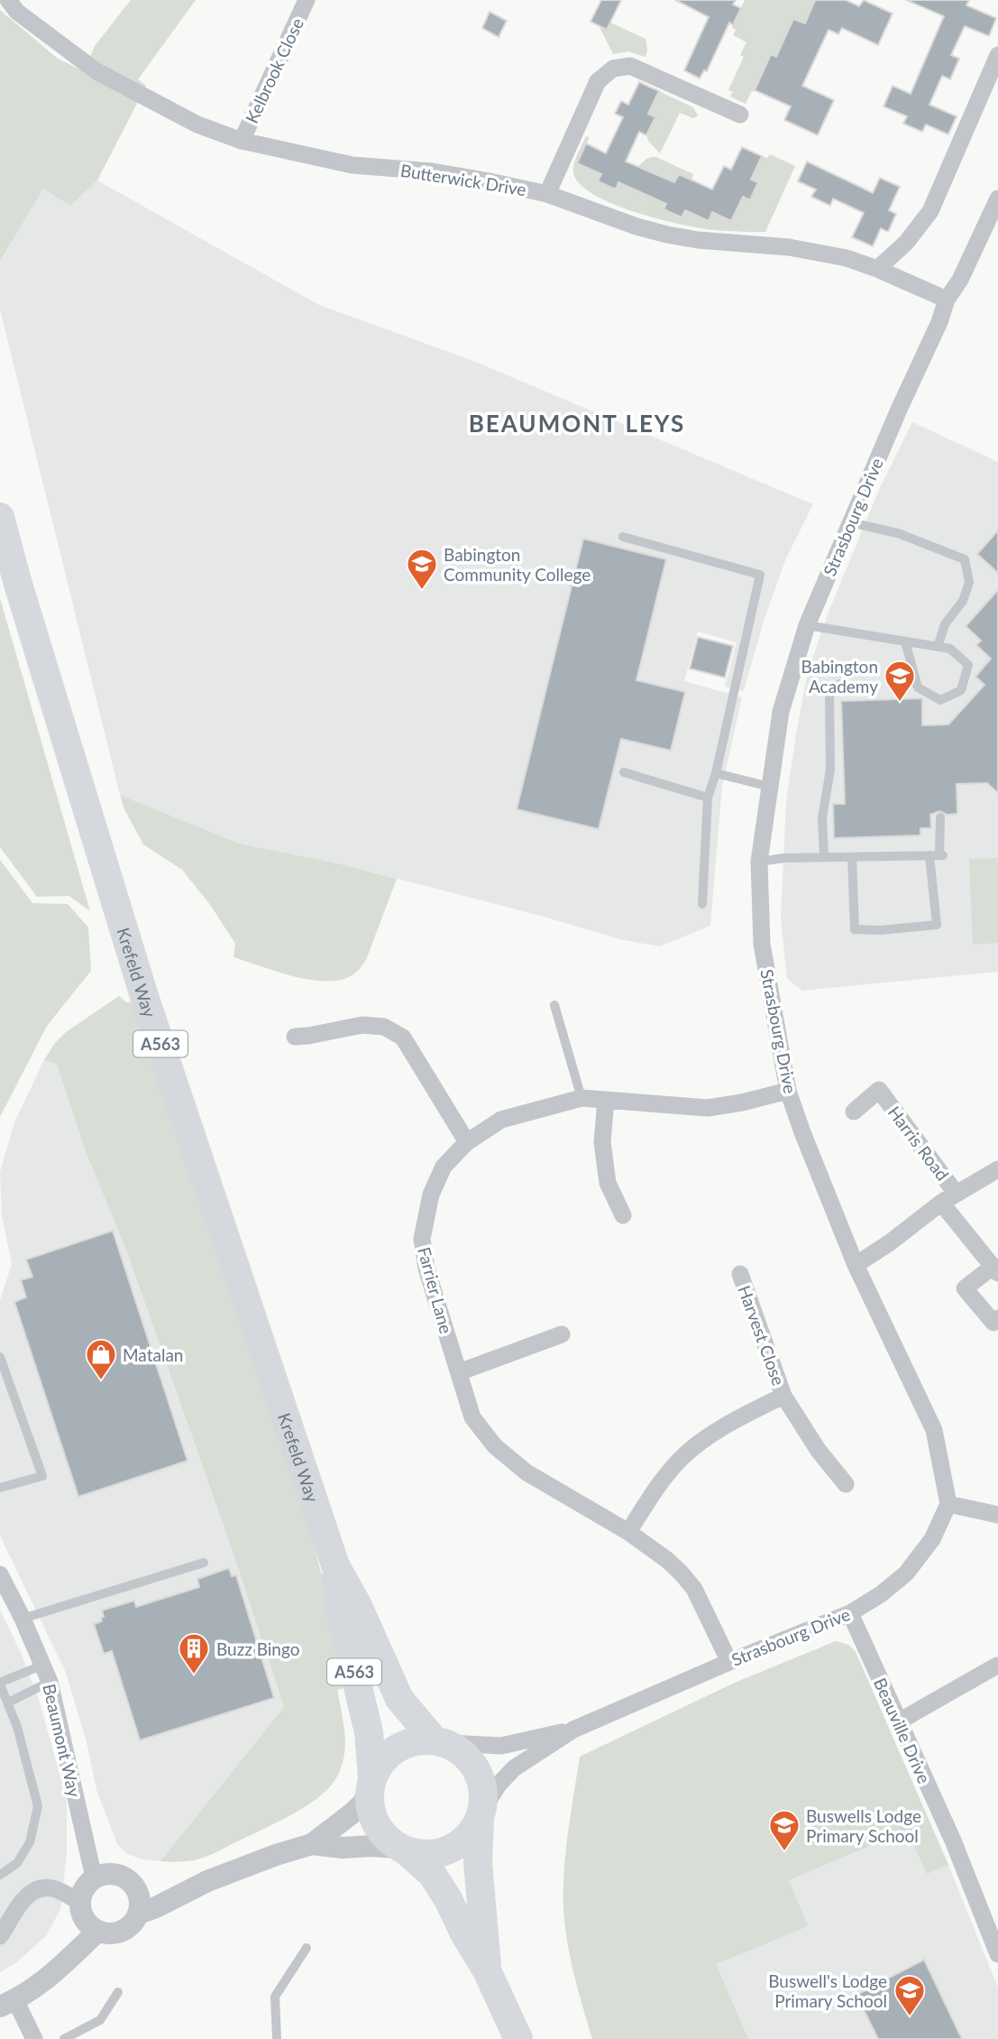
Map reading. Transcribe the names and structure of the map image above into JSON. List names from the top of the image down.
{
  "streets": {
    "highway": ["Krefeld Way", "A563"],
    "street": [
      "Kelbrook Close",
      "Butterwick Drive",
      "Strasbourg Drive",
      "Harris Road",
      "Farrier Lane",
      "Harvest Close",
      "Beauville Drive",
      "Beaumont Way"
    ]
  },
  "crossings": [
    ["Kelbrook Close", "Butterwick Drive"],
    ["Butterwick Drive", "Strasbourg Drive"],
    ["Strasbourg Drive", "Krefeld Way"],
    ["Strasbourg Drive", "Harris Road"],
    ["Strasbourg Drive", "Farrier Lane"],
    ["Strasbourg Drive", "Beauville Drive"],
    ["Farrier Lane", "Harvest Close"]
  ],
  "districts": ["BEAUMONT LEYS"],
  "places": {
    "school or university": [
      "Babington Community College",
      "Babington Academy",
      "Buswells Lodge Primary School",
      "Buswell's Lodge Primary School"
    ],
    "shop": ["Matalan"],
    "building": ["Buzz Bingo"]
  }
}
